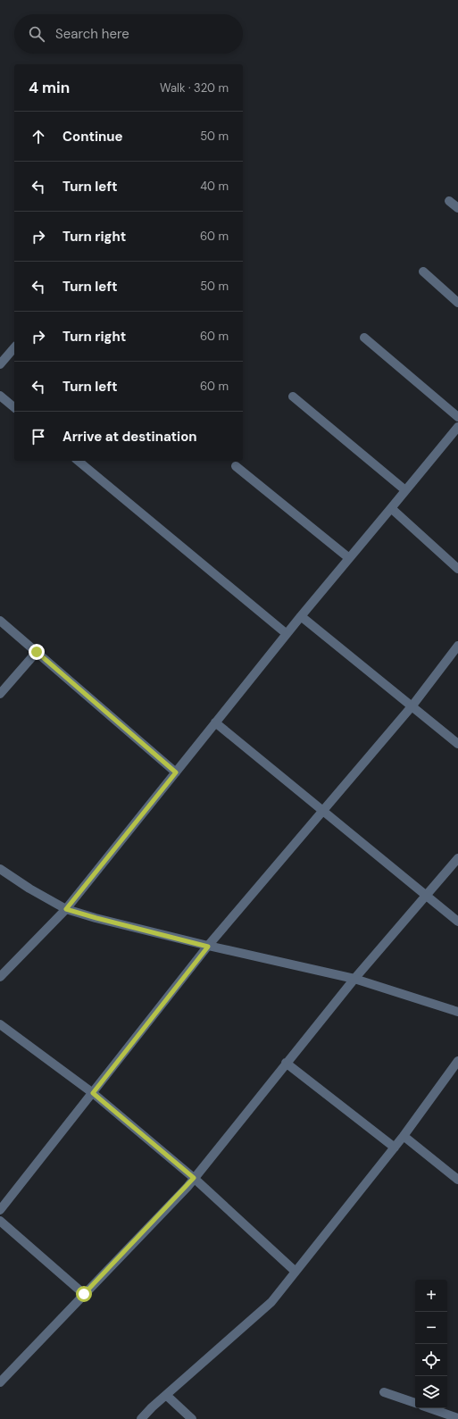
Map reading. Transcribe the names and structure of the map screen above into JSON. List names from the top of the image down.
{
  "page": {
    "search": "Search here",
    "heading": ["4 min", "Walk · 320 m"],
    "list": [
      ["Continue", "50 m"],
      ["Turn left", "40 m"],
      ["Turn right", "60 m"],
      ["Turn left", "50 m"],
      ["Turn right", "60 m"],
      ["Turn left", "60 m"],
      "Arrive at destination"
    ],
    "map_buttons": ["+", "−"]
  }
}
